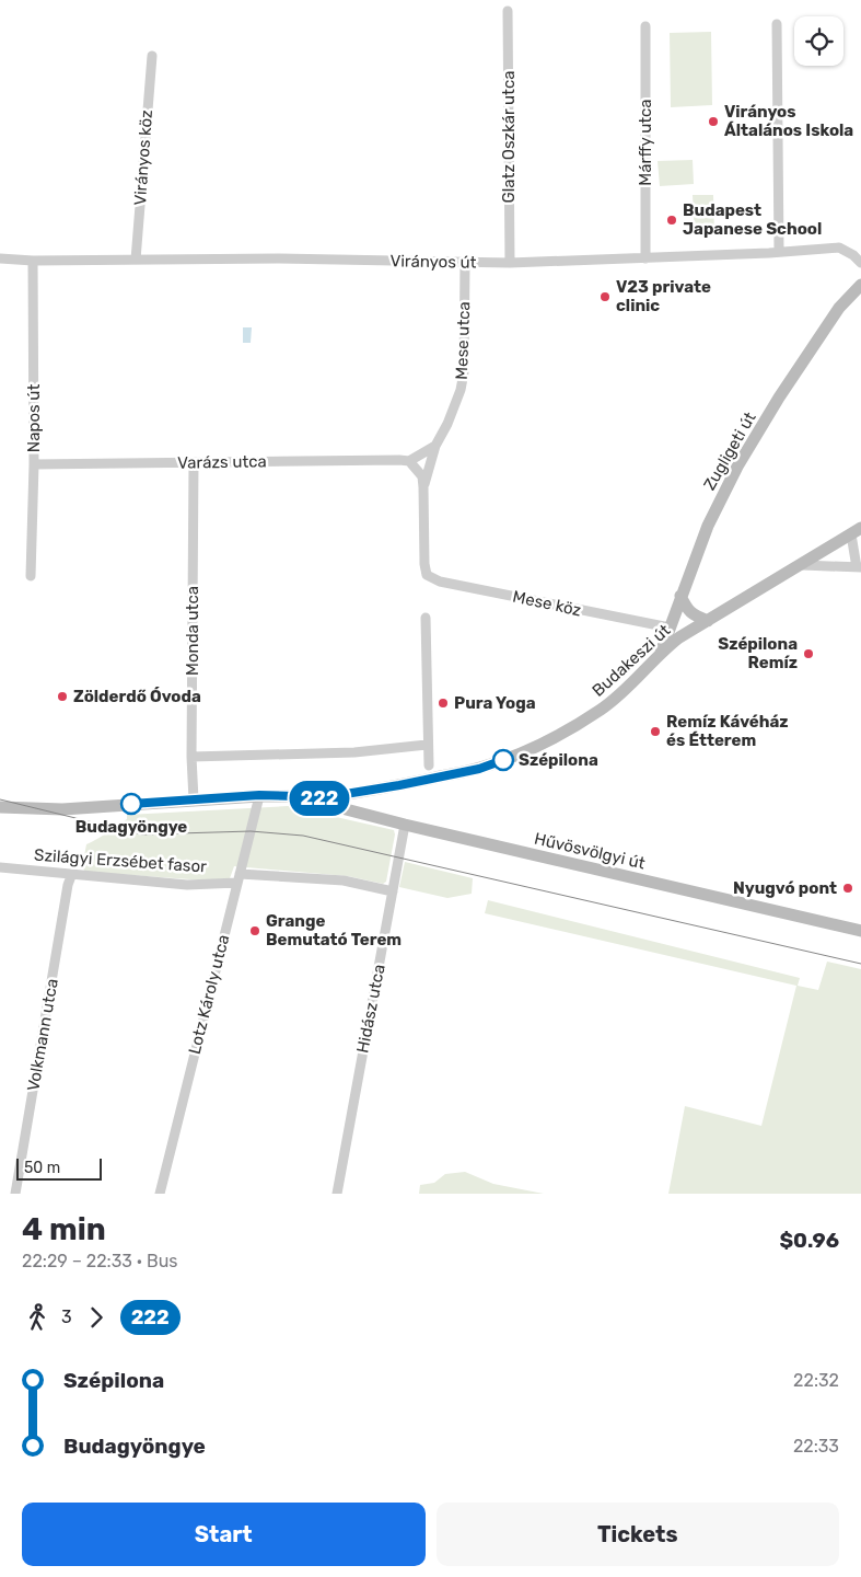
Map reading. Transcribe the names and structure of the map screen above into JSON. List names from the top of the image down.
{
  "streets": {
    "main road": ["Zugligeti út", "Budakeszi út", "Hűvösvölgyi út"],
    "street": [
      "Glatz Oszkár utca",
      "Márffy utca",
      "Virányos köz",
      "Virányos út",
      "Mese utca",
      "Napos út",
      "Varázs utca",
      "Mese köz",
      "Monda utca",
      "Szilágyi Erzsébet fasor",
      "Lotz Károly utca",
      "Hidász utca",
      "Volkmann utca"
    ]
  },
  "crossings": [
    ["Glatz Oszkár utca", "Virányos út"],
    ["Márffy utca", "Virányos út"],
    ["Virányos köz", "Virányos út"],
    ["Virányos út", "Mese utca"],
    ["Virányos út", "Napos út"],
    ["Mese utca", "Mese köz"],
    ["Napos út", "Varázs utca"],
    ["Zugligeti út", "Mese köz"],
    ["Zugligeti út", "Budakeszi út"],
    ["Varázs utca", "Monda utca"],
    ["Budakeszi út", "Hűvösvölgyi út"],
    ["Hűvösvölgyi út", "Hidász utca"],
    ["Szilágyi Erzsébet fasor", "Lotz Károly utca"],
    ["Szilágyi Erzsébet fasor", "Volkmann utca"]
  ],
  "places": [
    "Virányos Általános Iskola",
    "Budapest Japanese School",
    "V23 private clinic",
    "Szépilona Remíz",
    "Zölderdő Óvoda",
    "Pura Yoga",
    "Remíz Kávéház és Étterem",
    "Szépilona",
    "Budagyöngye",
    "Nyugvó pont",
    "Grange Bemutató Terem"
  ],
  "lines": ["bus line 222"],
  "scale_bar": "50 m",
  "page": {
    "on_map": "222",
    "scale": "50 m",
    "heading": ["4 min", "22:29 – 22:33 · Bus", "$0.96"],
    "legs": ["3", "222"],
    "list": [
      {
        "name": "Szépilona",
        "value": "22:32"
      },
      {
        "name": "Budagyöngye",
        "value": "22:33"
      }
    ],
    "buttons": ["Start", "Tickets"]
  }
}
